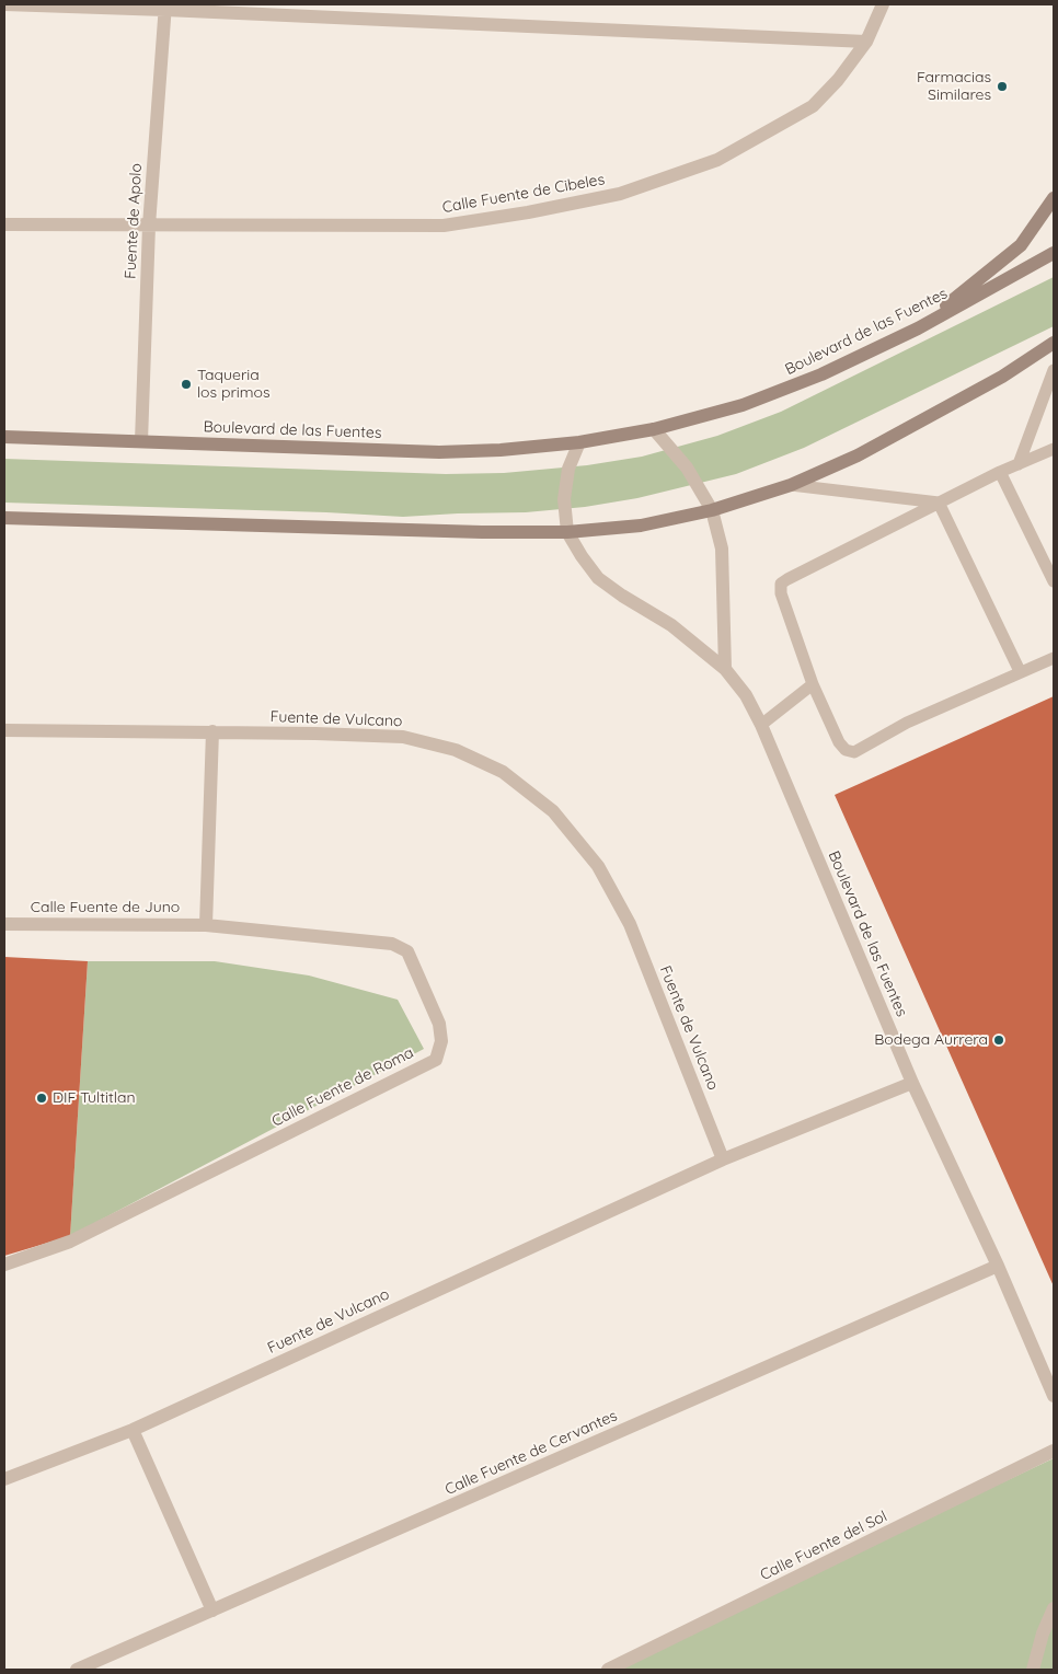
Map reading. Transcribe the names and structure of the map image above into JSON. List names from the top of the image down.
{
  "streets": {
    "street": [
      "Calle Fuente de Cibeles",
      "Fuente de Apolo",
      "Boulevard de las Fuentes",
      "Fuente de Vulcano",
      "Calle Fuente de Juno",
      "Calle Fuente de Roma",
      "Calle Fuente de Cervantes",
      "Calle Fuente del Sol"
    ]
  },
  "crossings": [
    ["Calle Fuente de Cibeles", "Fuente de Apolo"],
    ["Fuente de Apolo", "Boulevard de las Fuentes"],
    ["Boulevard de las Fuentes", "Fuente de Vulcano"],
    ["Boulevard de las Fuentes", "Calle Fuente de Cervantes"],
    ["Calle Fuente de Juno", "Calle Fuente de Roma"]
  ],
  "places": [
    "Farmacias Similares",
    "Taqueria los primos",
    "Bodega Aurrera",
    "DIF Tultitlan"
  ]
}
